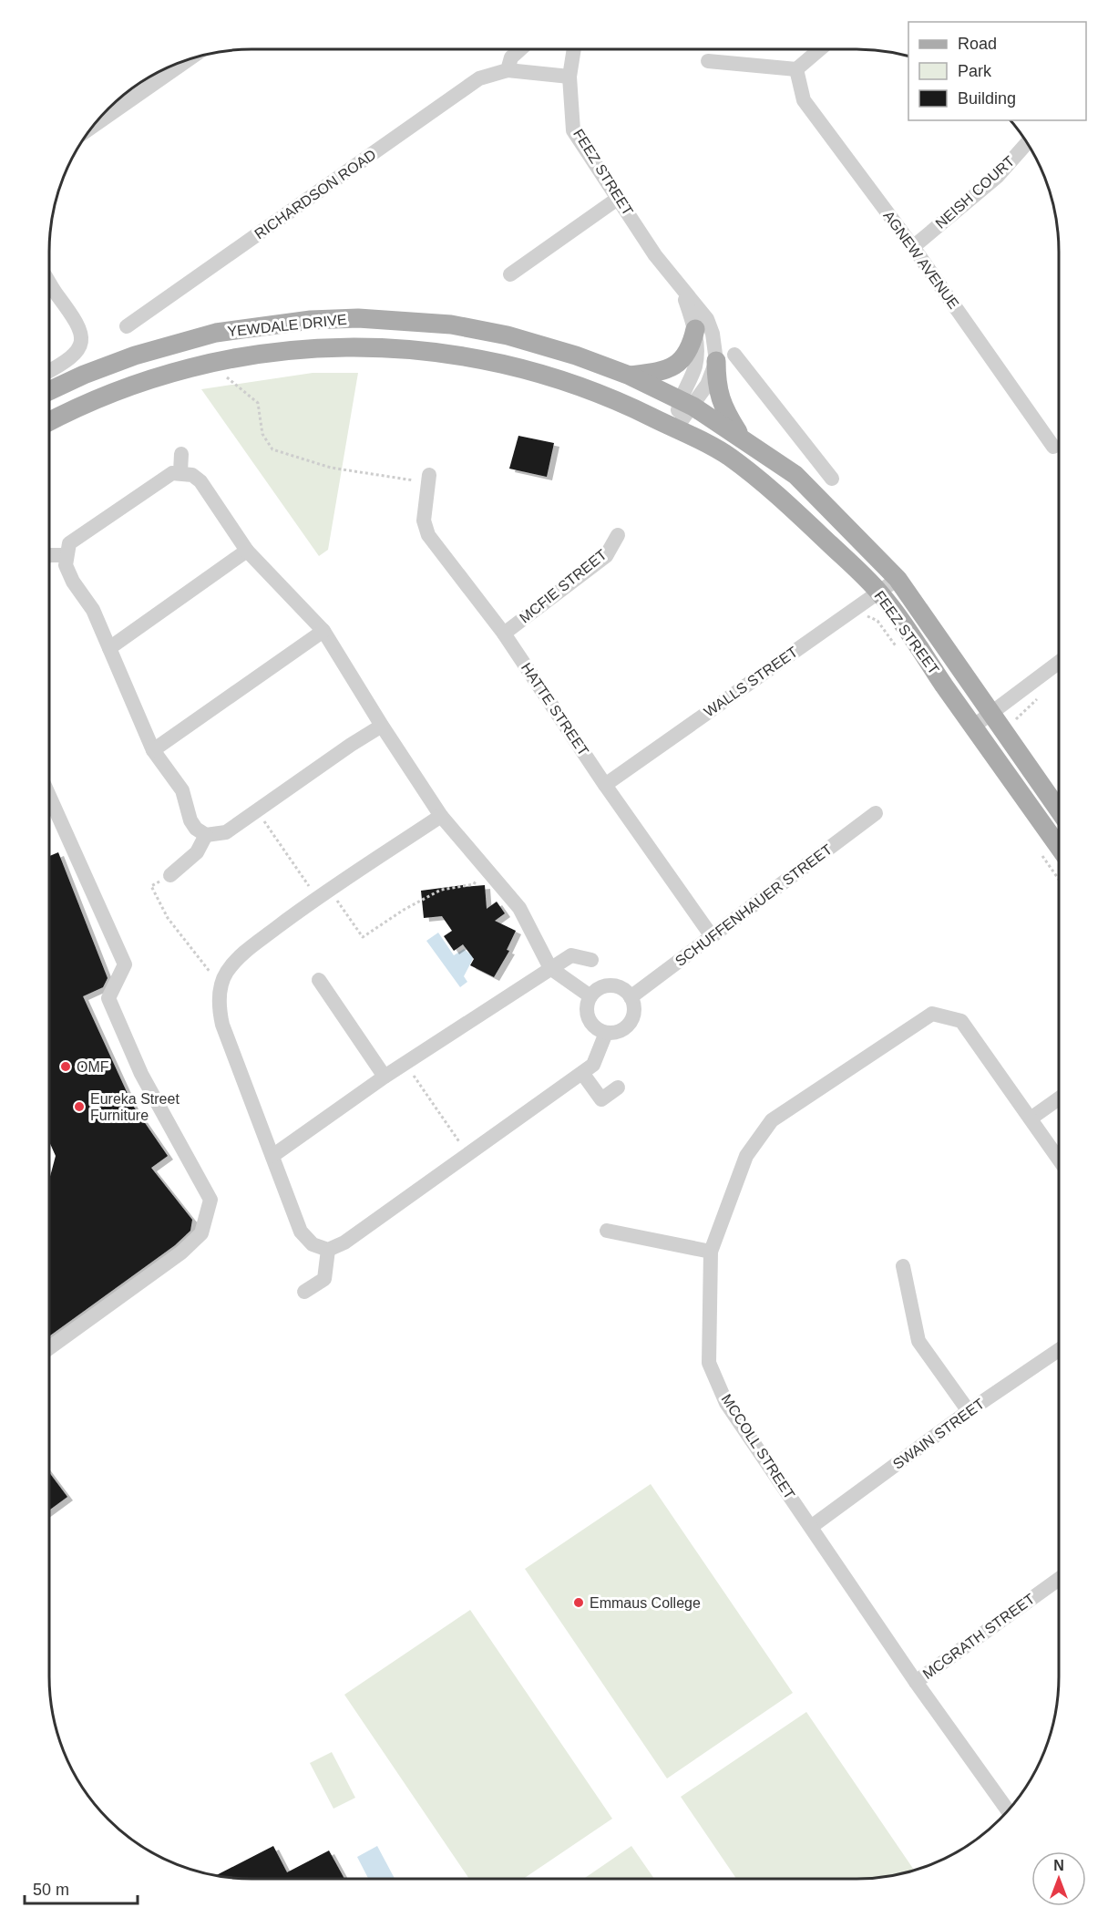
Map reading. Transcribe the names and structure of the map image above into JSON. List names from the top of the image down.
{
  "streets": {
    "main road": ["FEEZ STREET", "YEWDALE DRIVE"],
    "street": [
      "NEISH COURT",
      "RICHARDSON ROAD",
      "AGNEW AVENUE",
      "MCFIE STREET",
      "WALLS STREET",
      "HATTE STREET",
      "SCHUFFENHAUER STREET",
      "SWAIN STREET",
      "MCCOLL STREET",
      "MCGRATH STREET"
    ]
  },
  "crossings": [
    ["FEEZ STREET", "RICHARDSON ROAD"],
    ["FEEZ STREET", "YEWDALE DRIVE"],
    ["FEEZ STREET", "WALLS STREET"],
    ["NEISH COURT", "AGNEW AVENUE"],
    ["MCFIE STREET", "HATTE STREET"],
    ["WALLS STREET", "HATTE STREET"],
    ["HATTE STREET", "SCHUFFENHAUER STREET"],
    ["SWAIN STREET", "MCCOLL STREET"],
    ["MCCOLL STREET", "MCGRATH STREET"]
  ],
  "places": ["OMF", "Eureka Street Furniture", "Emmaus College"],
  "legend": ["Road", "Park", "Building"],
  "scale_bar": "50 m",
  "north": "top"
}
